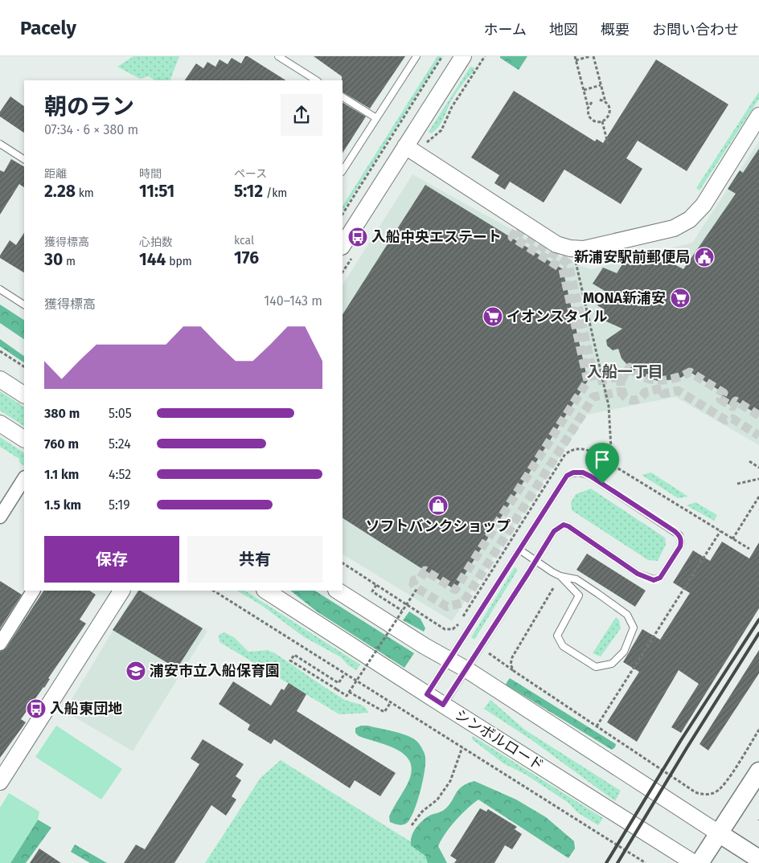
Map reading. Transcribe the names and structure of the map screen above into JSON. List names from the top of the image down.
{
  "streets": {
    "street": ["シンボルロード"]
  },
  "districts": ["入船一丁目"],
  "places": {
    "bus stop": ["入船中央エステート", "入船東団地"],
    "public building": ["新浦安駅前郵便局"],
    "supermarket": ["MONA新浦安", "イオンスタイル"],
    "shop": ["ソフトバンクショップ"],
    "school or university": ["浦安市立入船保育園"]
  },
  "page": {
    "header": "Pacely",
    "nav": [
      "ホーム",
      "地図",
      "概要",
      "お問い合わせ"
    ],
    "heading": ["朝のラン", "07:34 · 6 × 380 m"],
    "stats": [
      ["距離", "2.28 km"],
      ["時間", "11:51"],
      ["ペース", "5:12 /km"],
      ["獲得標高", "30 m"],
      ["心拍数", "144 bpm"],
      ["kcal", "176"]
    ],
    "chart": ["獲得標高", "140–143 m"],
    "list": [
      {
        "name": "380 m",
        "note": "5:05"
      },
      {
        "name": "760 m",
        "note": "5:24"
      },
      {
        "name": "1.1 km",
        "note": "4:52"
      },
      {
        "name": "1.5 km",
        "note": "5:19"
      }
    ],
    "buttons": ["保存", "共有"]
  }
}
